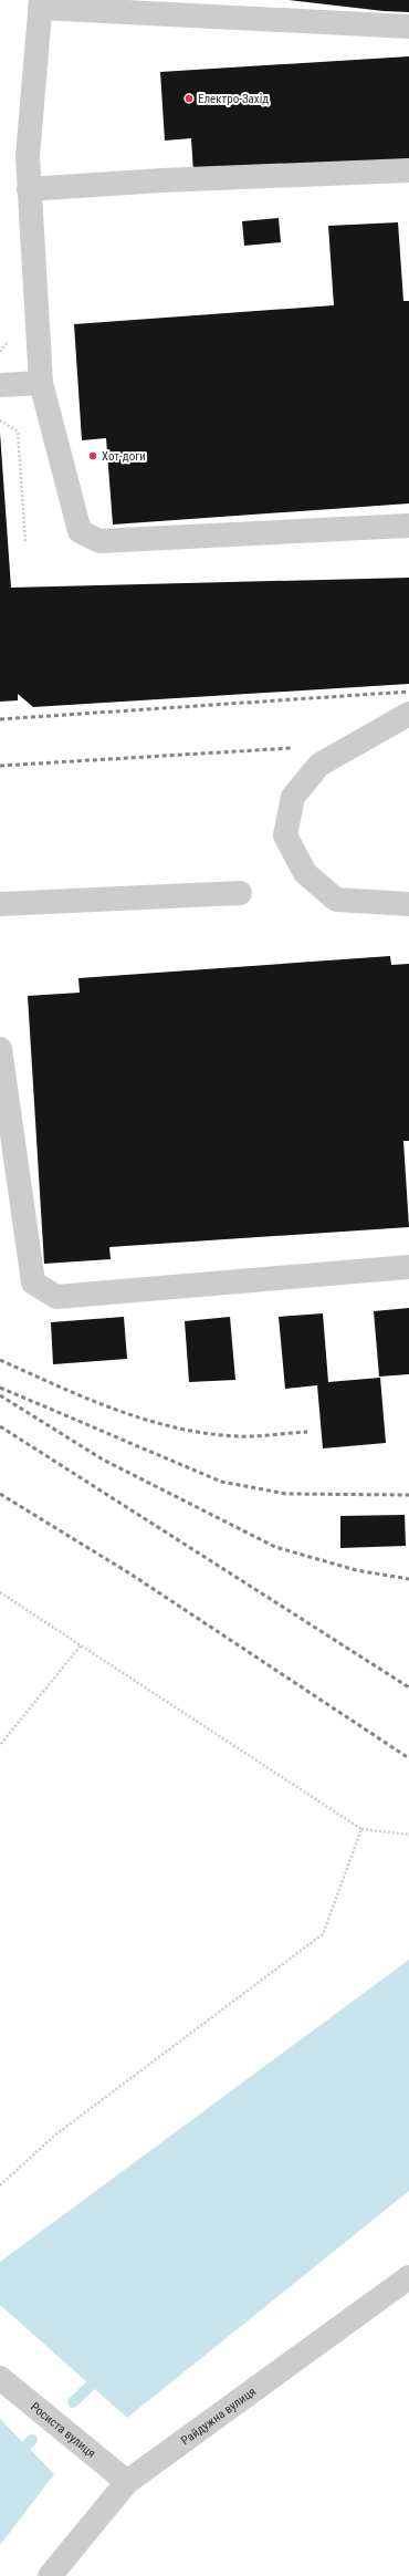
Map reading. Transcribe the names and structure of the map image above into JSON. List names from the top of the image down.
{
  "streets": {
    "street": ["Райдужна вулиця", "Росиста вулиця"]
  },
  "crossings": [
    ["Райдужна вулиця", "Росиста вулиця"]
  ],
  "places": ["Електро-Захід", "Хот-доги"]
}
